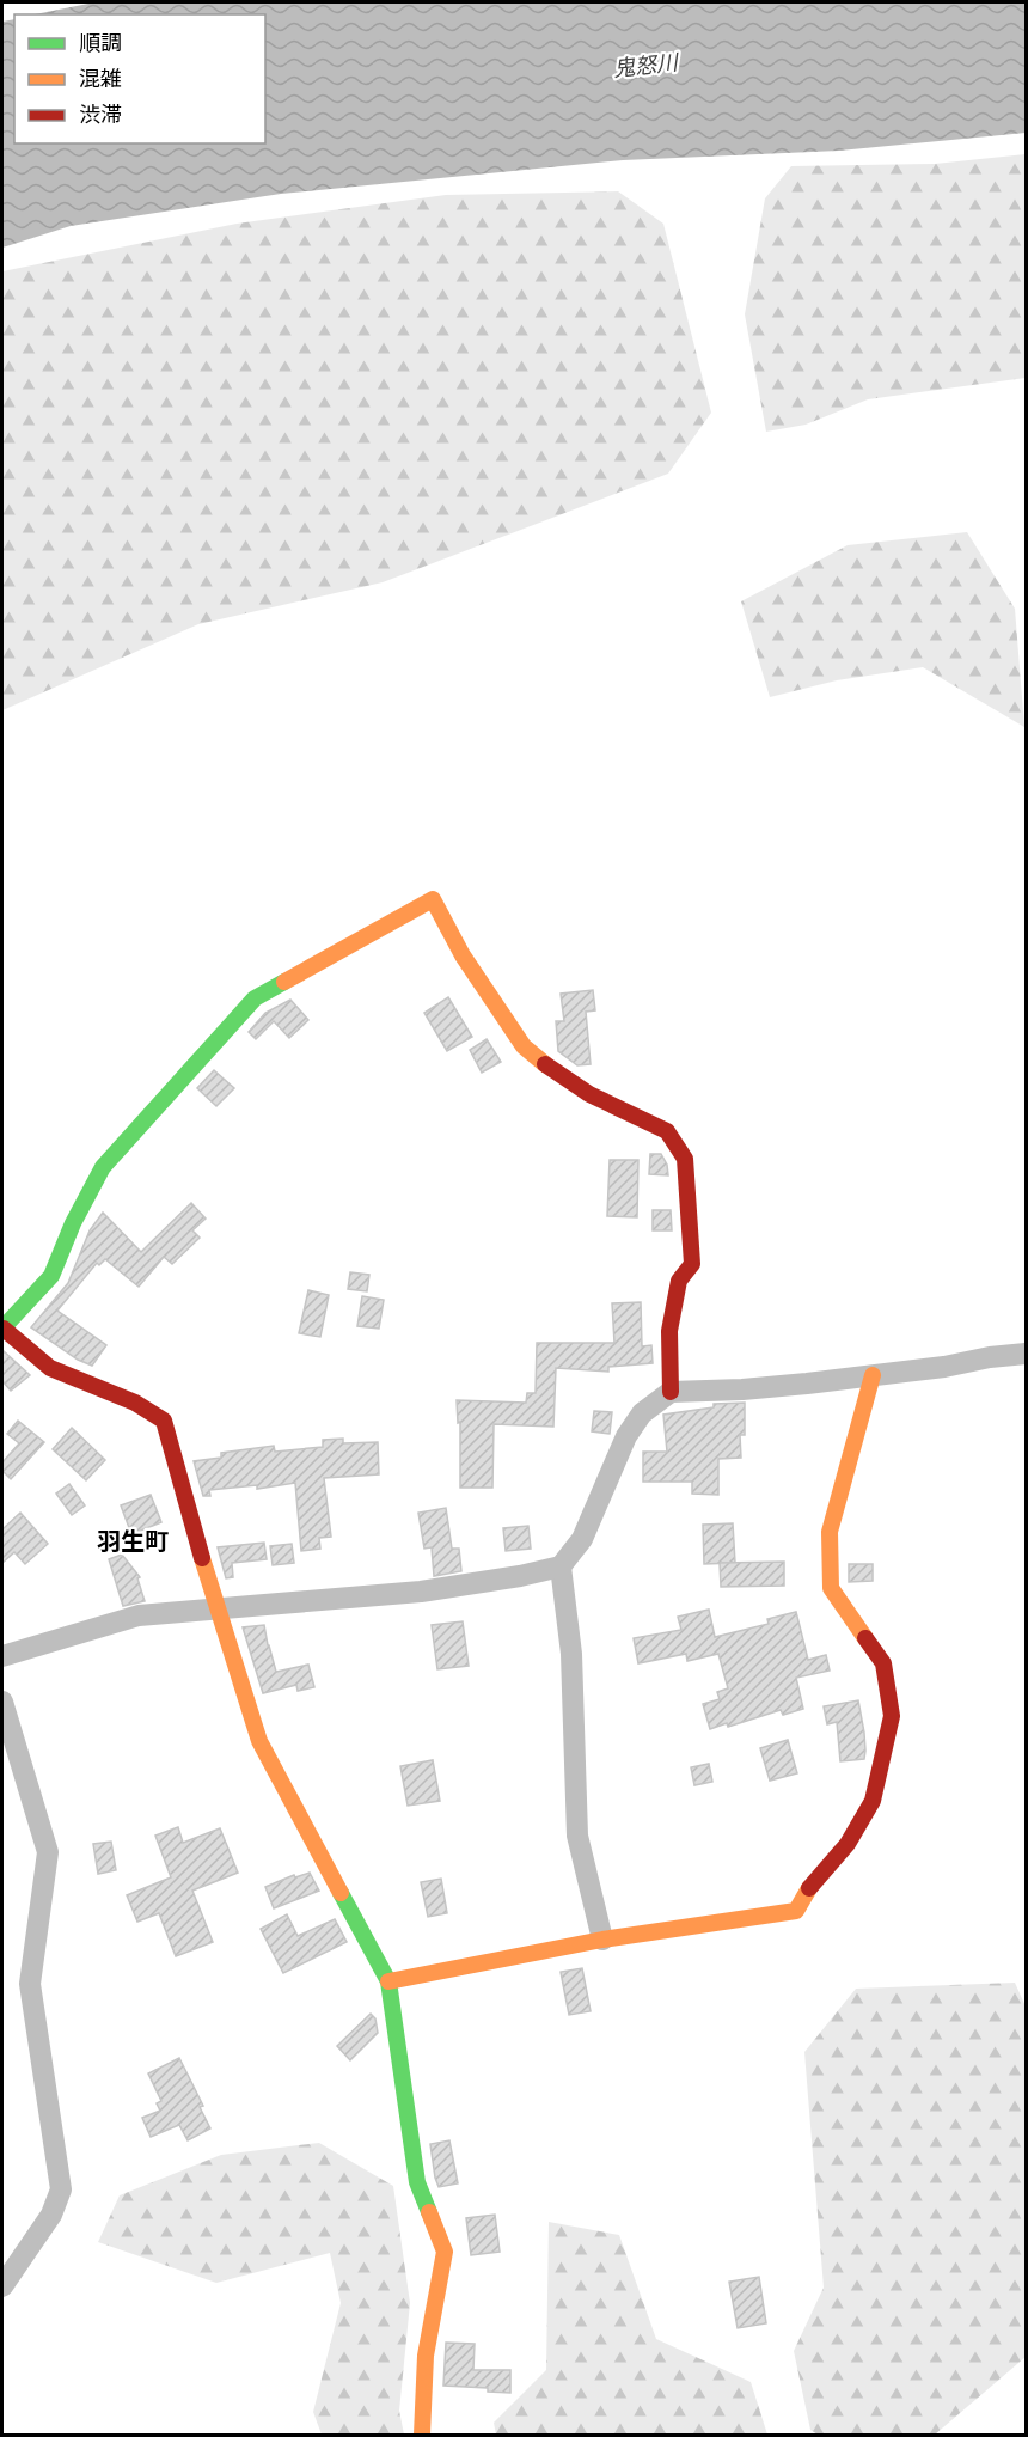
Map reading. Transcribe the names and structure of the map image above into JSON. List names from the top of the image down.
{
  "districts": ["羽生町"],
  "water": ["鬼怒川"],
  "legend": ["順調", "混雑", "渋滞"]
}
